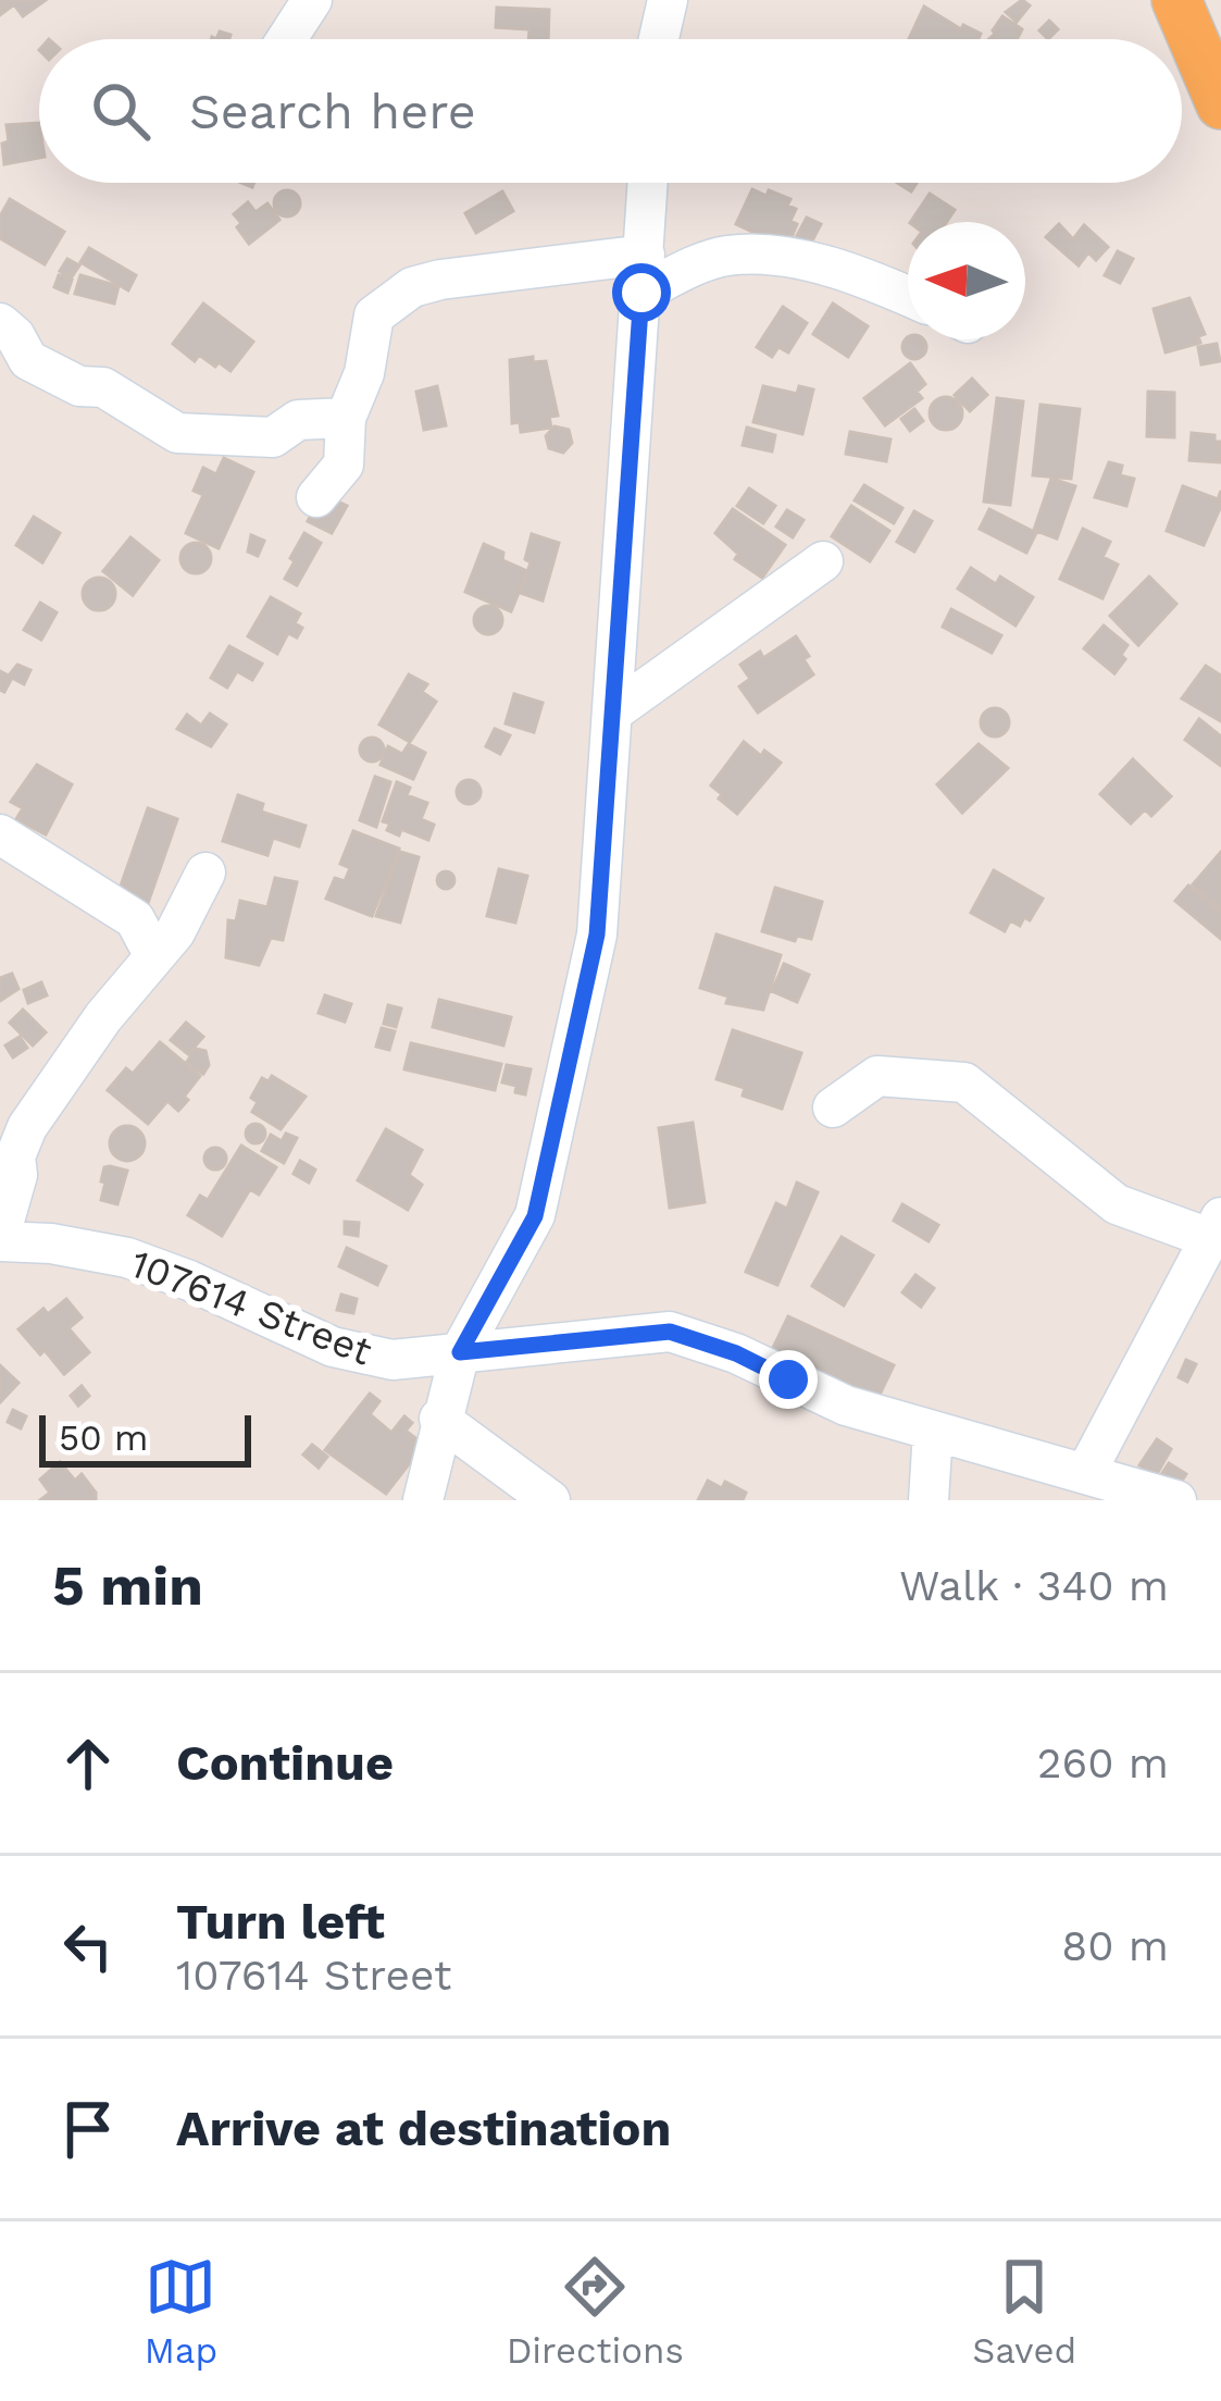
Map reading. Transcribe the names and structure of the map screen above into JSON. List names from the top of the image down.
{
  "streets": {
    "street": ["107614 Street"]
  },
  "scale_bar": "50 m",
  "north": "left",
  "page": {
    "search": "Search here",
    "scale": "50 m",
    "heading": ["5 min", "Walk · 340 m"],
    "list": [
      ["Continue", "260 m"],
      ["Turn left", "107614 Street", "80 m"],
      "Arrive at destination"
    ],
    "nav": ["Map", "Directions", "Saved"]
  }
}
